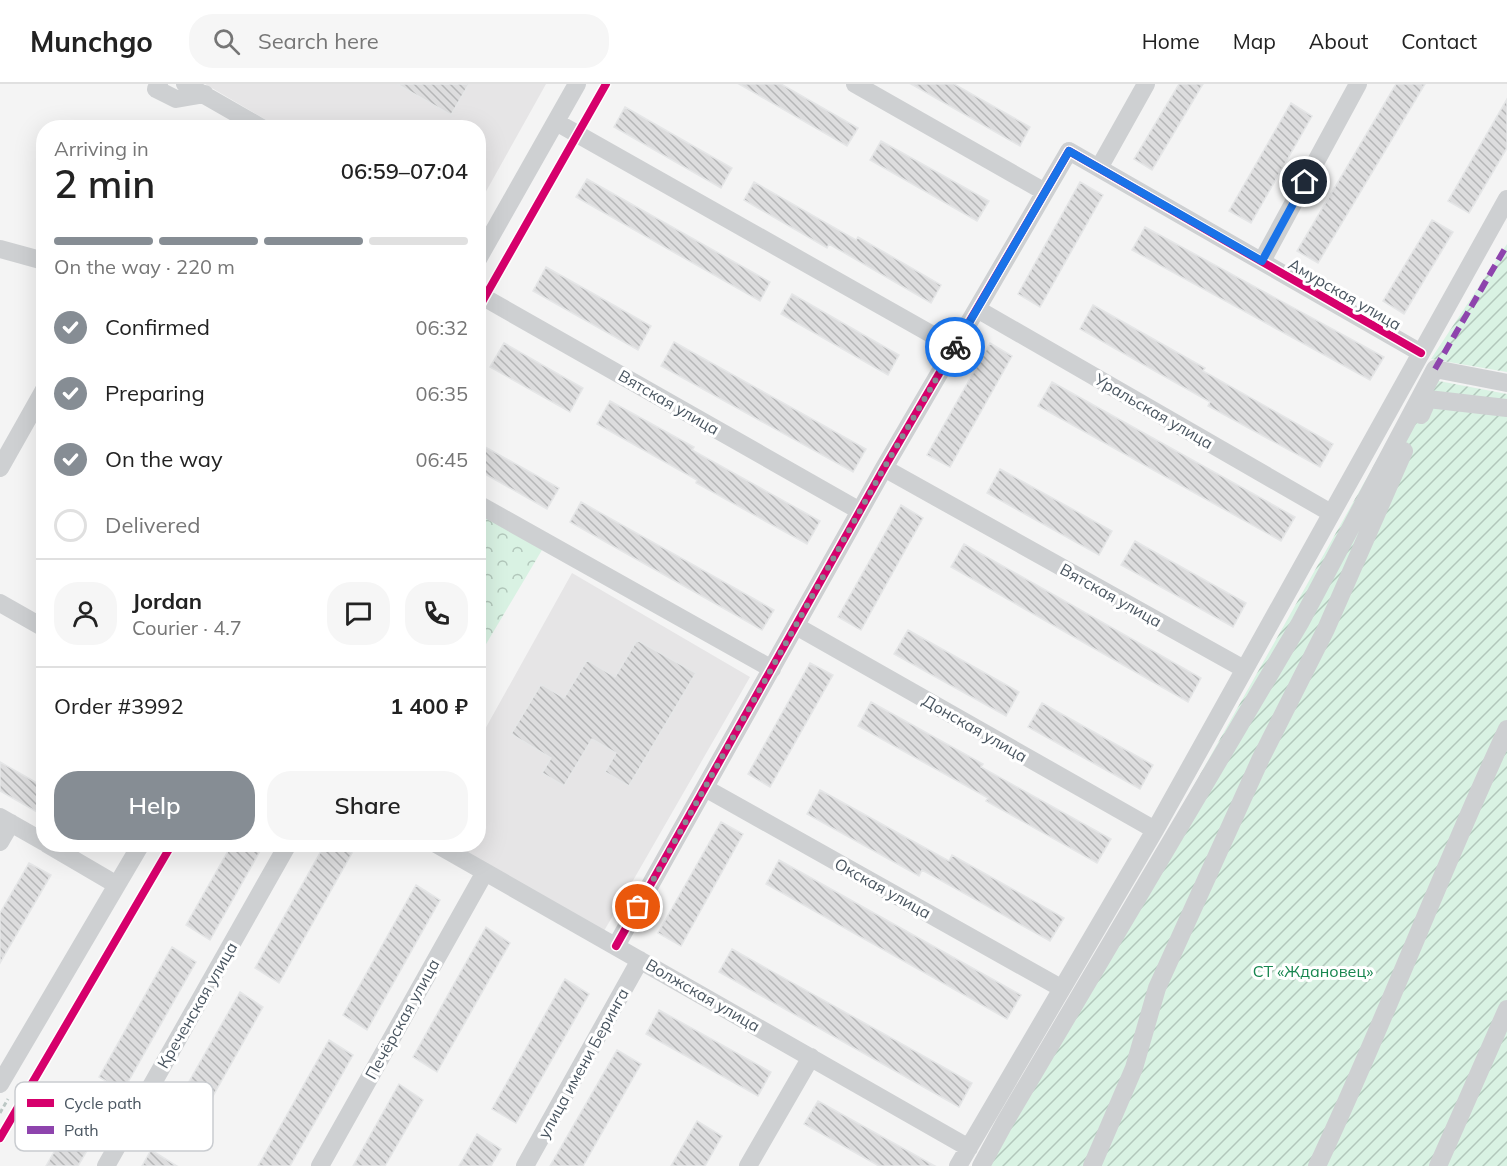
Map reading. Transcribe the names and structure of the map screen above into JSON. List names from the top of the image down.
{
  "streets": {
    "street": [
      "Амурская улица",
      "Вятская улица",
      "Уральская улица",
      "Донская улица",
      "Окская улица",
      "Волжская улица",
      "Креченская улица",
      "Печёрская улица",
      "улица имени Беринга"
    ]
  },
  "crossings": [
    ["Волжская улица", "Печёрская улица"],
    ["Волжская улица", "улица имени Беринга"]
  ],
  "parks": ["СТ «Ждановец»"],
  "legend": ["Cycle path", "Path"],
  "page": {
    "header": "Munchgo",
    "search": "Search here",
    "nav": [
      "Home",
      "Map",
      "About",
      "Contact"
    ],
    "heading": ["2 min", "Arriving in", "06:59–07:04"],
    "panel": [
      "Jordan",
      "Courier · 4.7",
      "Order #3992",
      "1 400 ₽"
    ],
    "bar": "On the way · 220 m",
    "list": [
      ["Confirmed", "06:32"],
      ["Preparing", "06:35"],
      ["On the way", "06:45"],
      "Delivered"
    ],
    "buttons": ["Help", "Share"]
  }
}
